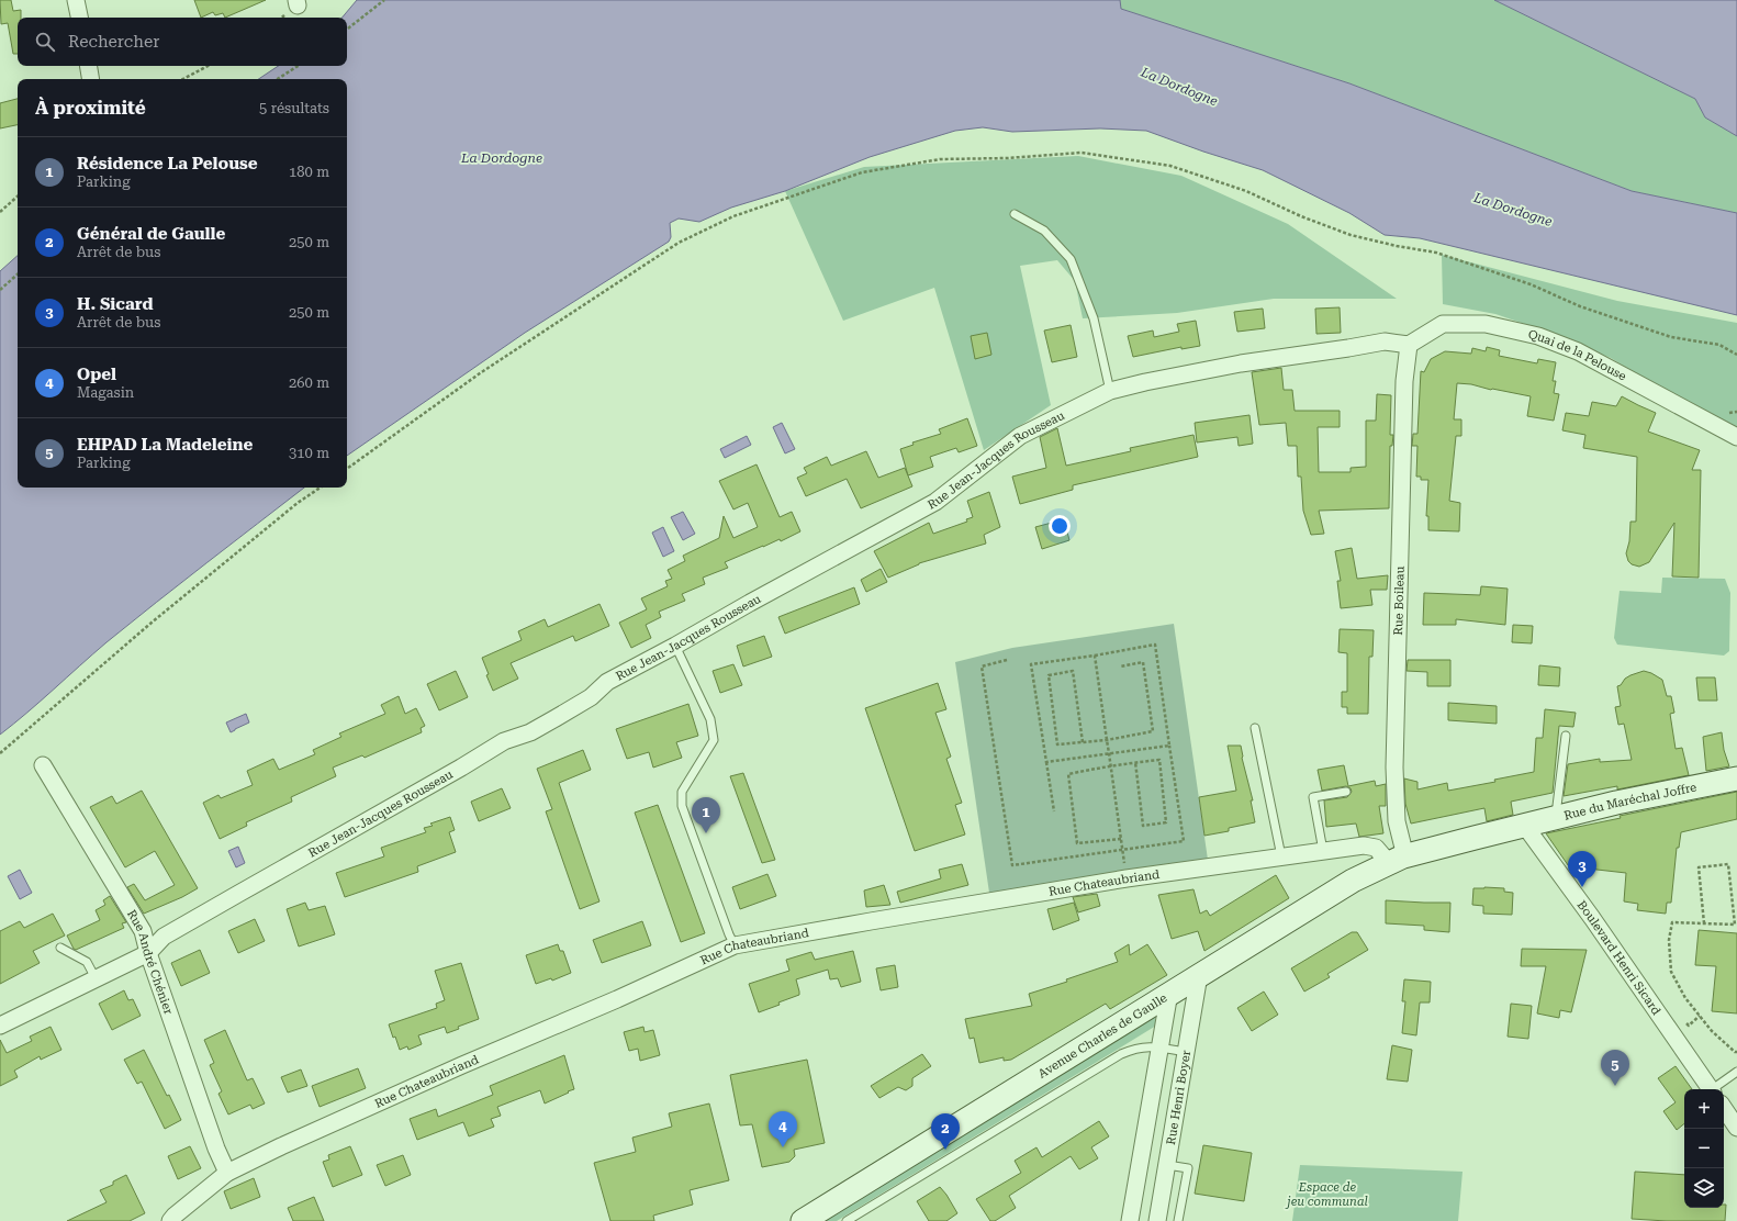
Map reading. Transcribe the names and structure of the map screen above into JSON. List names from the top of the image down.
{
  "streets": {
    "main road": ["Rue du Maréchal Joffre", "Avenue Charles de Gaulle"],
    "street": [
      "Quai de la Pelouse",
      "Rue Jean-Jacques Rousseau",
      "Rue Boileau",
      "Rue Chateaubriand",
      "Boulevard Henri Sicard",
      "Rue André Chénier",
      "Rue Henri Boyer"
    ]
  },
  "crossings": [
    ["Quai de la Pelouse", "Rue Jean-Jacques Rousseau"],
    ["Quai de la Pelouse", "Rue Boileau"],
    ["Rue Jean-Jacques Rousseau", "Rue Boileau"],
    ["Rue Jean-Jacques Rousseau", "Rue André Chénier"],
    ["Rue Boileau", "Rue du Maréchal Joffre"],
    ["Rue Boileau", "Rue Chateaubriand"],
    ["Rue Boileau", "Avenue Charles de Gaulle"],
    ["Rue du Maréchal Joffre", "Rue Chateaubriand"],
    ["Rue du Maréchal Joffre", "Boulevard Henri Sicard"],
    ["Rue du Maréchal Joffre", "Avenue Charles de Gaulle"],
    ["Rue Chateaubriand", "Rue André Chénier"],
    ["Rue Chateaubriand", "Avenue Charles de Gaulle"],
    ["Avenue Charles de Gaulle", "Rue Henri Boyer"]
  ],
  "water": ["La Dordogne"],
  "parks": ["Espace de jeu communal"],
  "page": {
    "search": "Rechercher",
    "heading": ["À proximité", "5 résultats"],
    "list": [
      {
        "mark": "1",
        "name": "Résidence La Pelouse",
        "note": "Parking",
        "value": "180 m"
      },
      {
        "mark": "2",
        "name": "Général de Gaulle",
        "note": "Arrêt de bus",
        "value": "250 m"
      },
      {
        "mark": "3",
        "name": "H. Sicard",
        "note": "Arrêt de bus",
        "value": "250 m"
      },
      {
        "mark": "4",
        "name": "Opel",
        "note": "Magasin",
        "value": "260 m"
      },
      {
        "mark": "5",
        "name": "EHPAD La Madeleine",
        "note": "Parking",
        "value": "310 m"
      }
    ],
    "pins": [
      "1",
      "3",
      "5",
      "4",
      "2"
    ],
    "map_buttons": ["+", "−"]
  }
}
